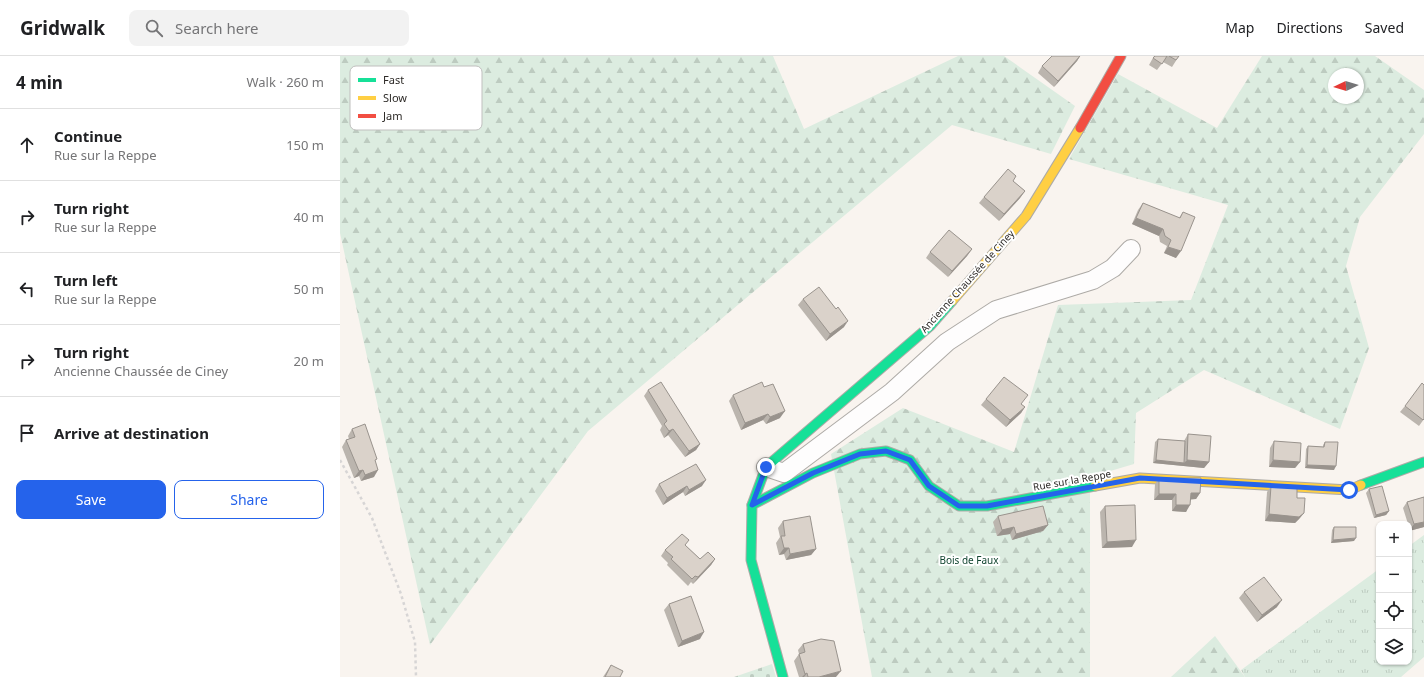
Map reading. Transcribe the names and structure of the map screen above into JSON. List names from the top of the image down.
{
  "streets": {
    "street": ["Ancienne Chaussée de Ciney", "Rue sur la Reppe"]
  },
  "crossings": [
    ["Ancienne Chaussée de Ciney", "Rue sur la Reppe"]
  ],
  "parks": ["Bois de Faux"],
  "legend": ["Fast", "Slow", "Jam"],
  "north": "left",
  "page": {
    "header": "Gridwalk",
    "search": "Search here",
    "nav": ["Map", "Directions", "Saved"],
    "heading": ["4 min", "Walk · 260 m"],
    "list": [
      ["Continue", "Rue sur la Reppe", "150 m"],
      ["Turn right", "Rue sur la Reppe", "40 m"],
      ["Turn left", "Rue sur la Reppe", "50 m"],
      ["Turn right", "Ancienne Chaussée de Ciney", "20 m"],
      "Arrive at destination"
    ],
    "buttons": ["Save", "Share"],
    "map_buttons": ["+", "−"]
  }
}
